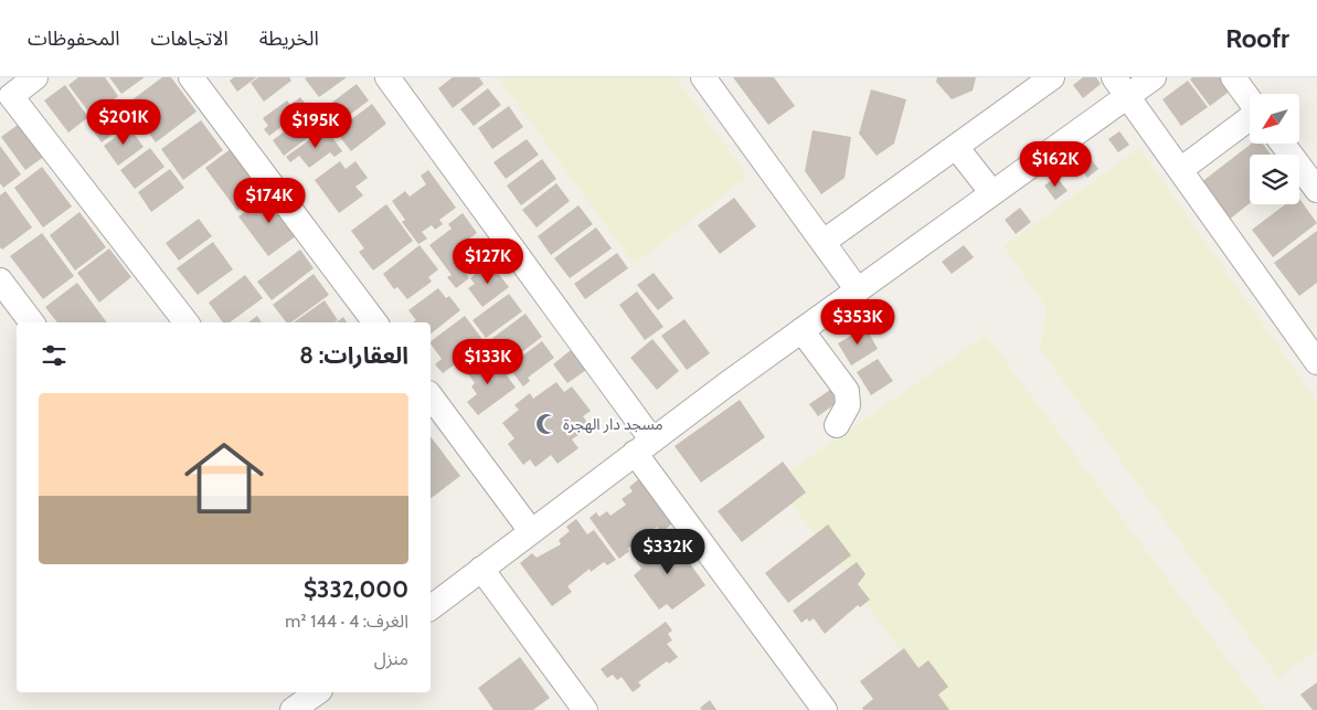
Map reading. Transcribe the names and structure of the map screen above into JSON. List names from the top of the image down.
{
  "places": {
    "mosque": ["مسجد دار الهجرة"]
  },
  "north": "bottom left",
  "page": {
    "header": "Roofr",
    "nav": ["الخريطة", "الاتجاهات", "المحفوظات"],
    "price": [
      "$201K",
      "$195K",
      "$162K",
      "$174K",
      "$127K",
      "$353K",
      "$133K",
      "$332K"
    ],
    "heading": "العقارات: 8",
    "list": [
      {
        "name": "$332,000",
        "note": "الغرف: 4 · 144 m² · منزل"
      }
    ]
  }
}
